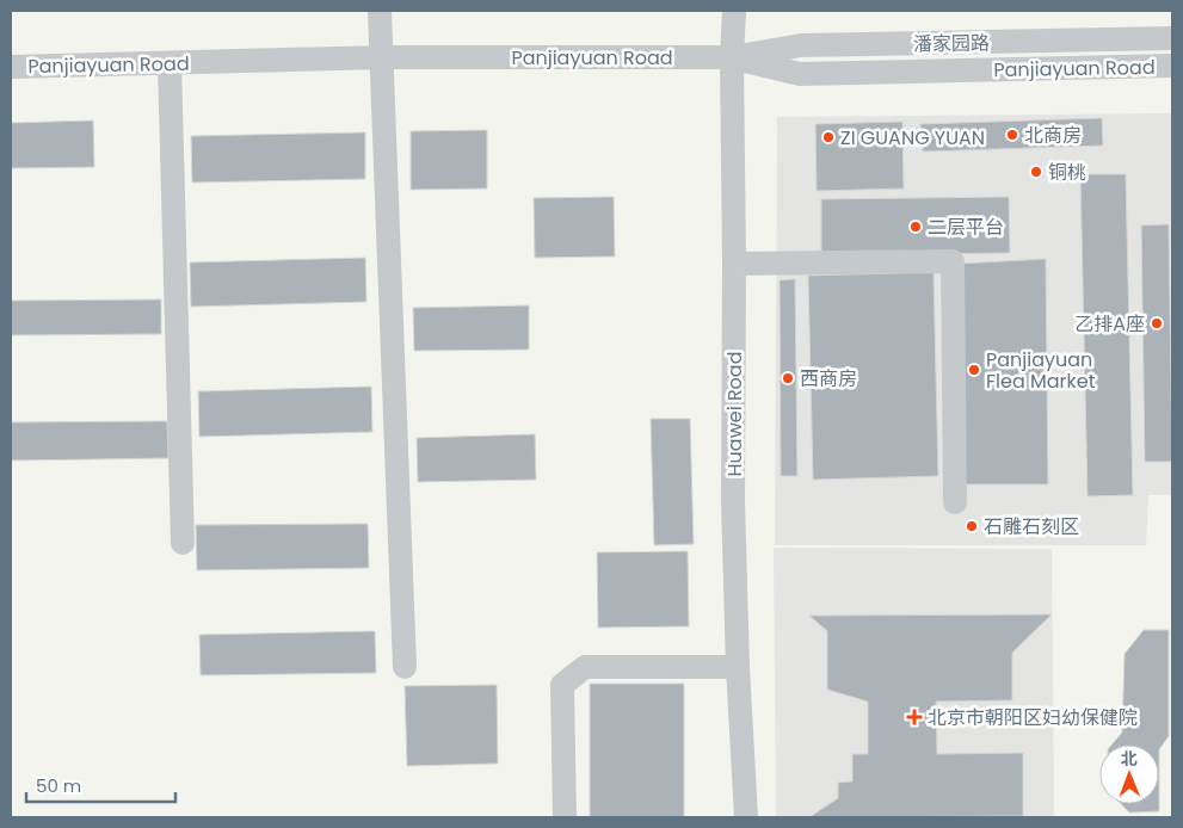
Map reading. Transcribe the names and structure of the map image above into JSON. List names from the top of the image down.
{
  "streets": {
    "street": ["潘家园路", "Panjiayuan Road", "Huawei Road"]
  },
  "crossings": [
    ["潘家园路", "Panjiayuan Road"],
    ["潘家园路", "Huawei Road"],
    ["Panjiayuan Road", "Huawei Road"]
  ],
  "places": {
    "other": [
      "北商房",
      "ZI GUANG YUAN",
      "铜桃",
      "二层平台",
      "乙排A座",
      "Panjiayuan Flea Market",
      "西商房",
      "石雕石刻区"
    ],
    "health": ["北京市朝阳区妇幼保健院"]
  },
  "scale_bar": "50 m",
  "north": "top"
}
